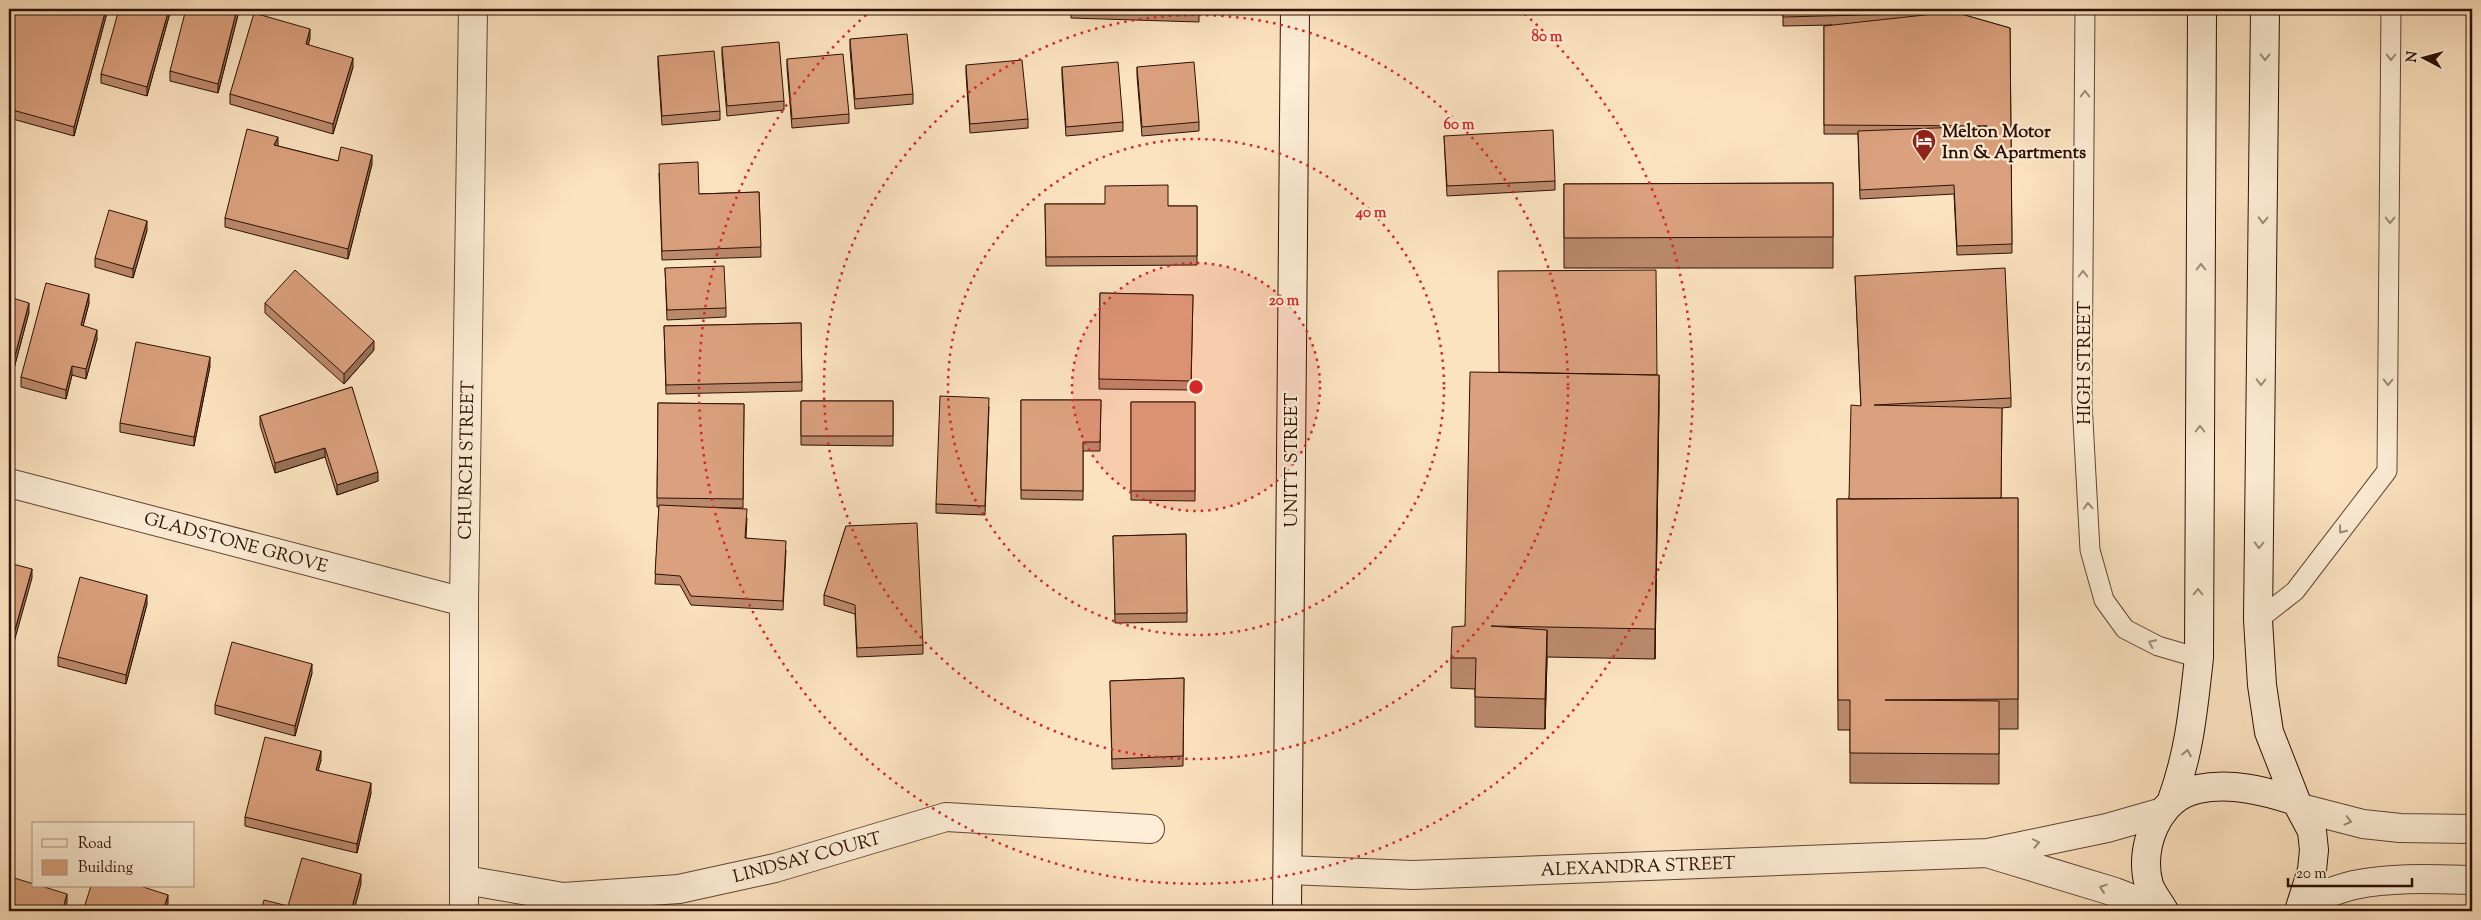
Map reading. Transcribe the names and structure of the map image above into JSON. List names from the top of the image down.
{
  "streets": {
    "street": [
      "CHURCH STREET",
      "UNITT STREET",
      "GLADSTONE GROVE",
      "LINDSAY COURT",
      "ALEXANDRA STREET"
    ],
    "lane": ["HIGH STREET"]
  },
  "crossings": [
    ["CHURCH STREET", "GLADSTONE GROVE"],
    ["CHURCH STREET", "LINDSAY COURT"],
    ["UNITT STREET", "ALEXANDRA STREET"]
  ],
  "one_way": ["HIGH STREET"],
  "places": {
    "hotel": ["Melton Motor Inn & Apartments"]
  },
  "legend": ["Road", "Building"],
  "scale_bar": "20 m",
  "north": "left",
  "rings": [
    "80 m",
    "60 m",
    "40 m",
    "20 m"
  ]
}
